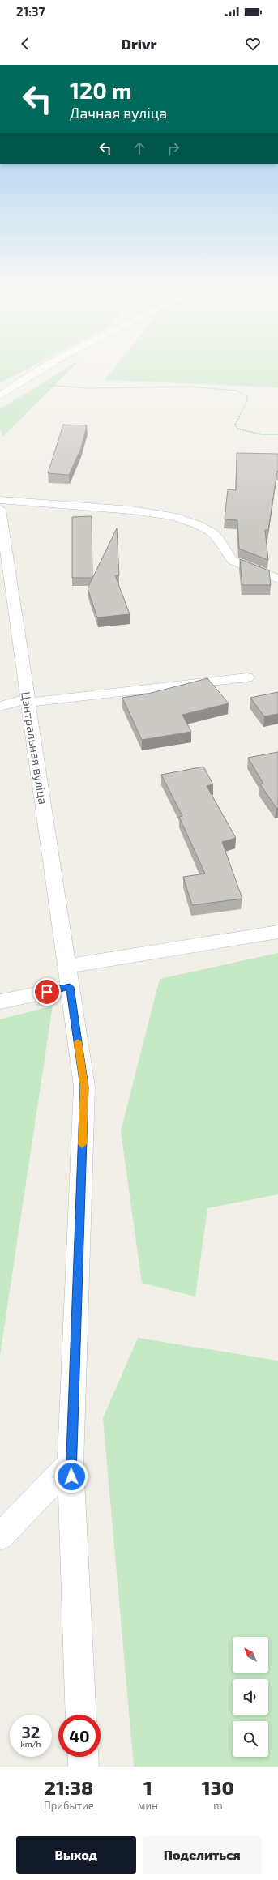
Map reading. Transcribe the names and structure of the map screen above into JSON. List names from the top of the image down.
{
  "streets": {
    "street": ["Цэнтральная вуліца"]
  },
  "north": "top left",
  "page": {
    "status": "21:37",
    "header": "Drivr",
    "turn": ["120 m", "Дачная вуліца"],
    "speed": "32 km/h",
    "limit": "40",
    "eta": [
      "21:38",
      "Прибытие",
      "1",
      "мин",
      "130",
      "m"
    ],
    "buttons": ["Выход", "Поделиться"]
  }
}
